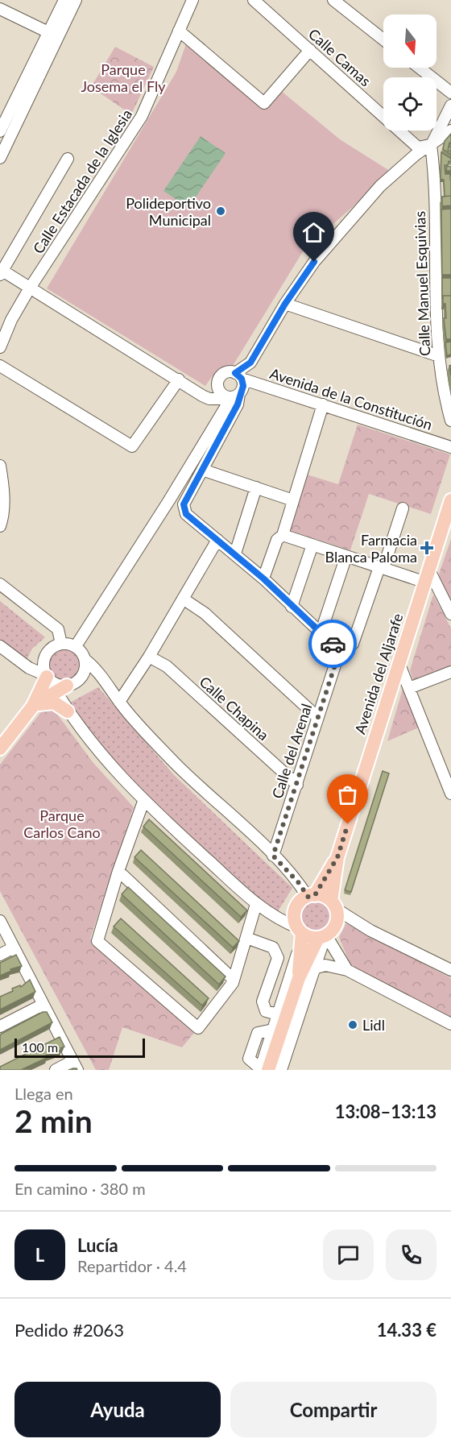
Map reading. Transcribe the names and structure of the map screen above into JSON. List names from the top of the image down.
{
  "streets": {
    "main road": ["Avenida del Aljarafe"],
    "street": [
      "Calle Camas",
      "Calle Estacada de la Iglesia",
      "Calle Manuel Esquivias",
      "Avenida de la Constitución",
      "Calle Chapina",
      "Calle del Arenal"
    ]
  },
  "crossings": [
    ["Calle Camas", "Calle Manuel Esquivias"],
    ["Calle Chapina", "Calle del Arenal"]
  ],
  "parks": ["Parque Josema el Fly", "Parque Carlos Cano"],
  "places": {
    "other": ["Polideportivo Municipal", "Lidl"],
    "health": ["Farmacia Blanca Paloma"]
  },
  "scale_bar": "100 m",
  "north": "bottom",
  "page": {
    "scale": "100 m",
    "heading": ["2 min", "Llega en", "13:08–13:13"],
    "panel": [
      "Lucía",
      "Repartidor · 4.4",
      "Pedido #2063",
      "14.33 €"
    ],
    "bar": "En camino · 380 m",
    "round": "L",
    "buttons": ["Ayuda", "Compartir"]
  }
}
